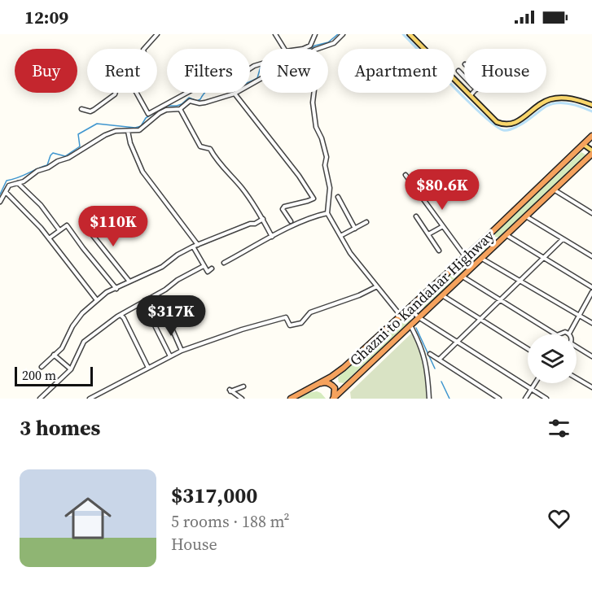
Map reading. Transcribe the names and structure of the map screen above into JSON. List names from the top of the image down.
{
  "streets": {
    "highway": ["Ghazni to Kandahar Highway"]
  },
  "scale_bar": "200 m",
  "page": {
    "status": "12:09",
    "chip": [
      "Buy",
      "Rent",
      "Filters",
      "New",
      "Apartment",
      "House"
    ],
    "price": ["$80.6K", "$110K", "$317K"],
    "scale": "200 m",
    "heading": "3 homes",
    "list": [
      {
        "name": "$317,000",
        "note": "5 rooms · 188 m² · House"
      }
    ]
  }
}
